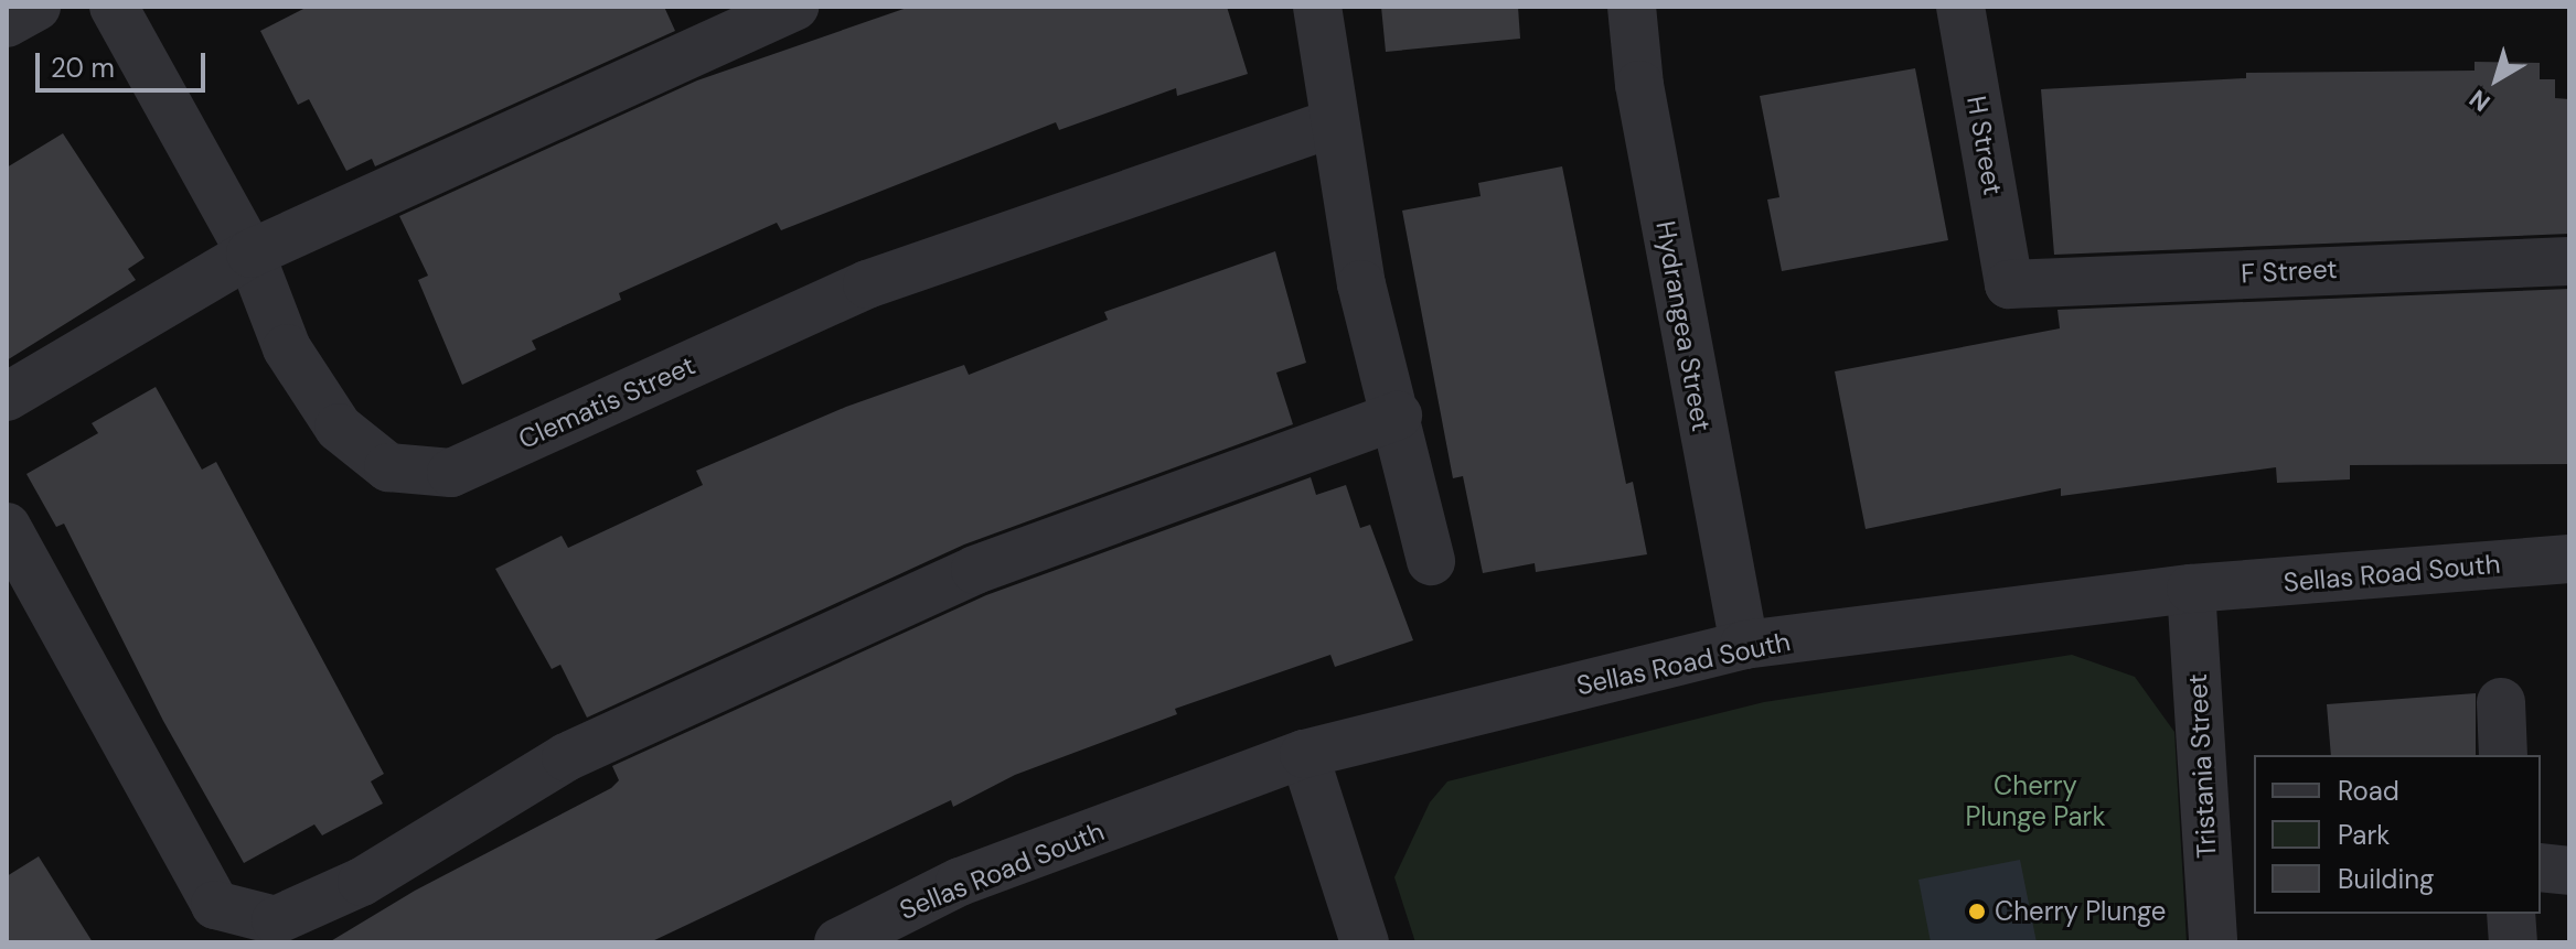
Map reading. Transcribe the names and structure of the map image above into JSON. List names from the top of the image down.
{
  "streets": {
    "street": [
      "H Street",
      "F Street",
      "Hydrangea Street",
      "Clematis Street",
      "Sellas Road South",
      "Tristania Street"
    ]
  },
  "crossings": [
    ["H Street", "F Street"],
    ["Hydrangea Street", "Sellas Road South"],
    ["Sellas Road South", "Tristania Street"]
  ],
  "parks": ["Cherry Plunge Park"],
  "places": ["Cherry Plunge"],
  "legend": ["Road", "Park", "Building"],
  "scale_bar": "20 m",
  "north": "bottom left"
}
